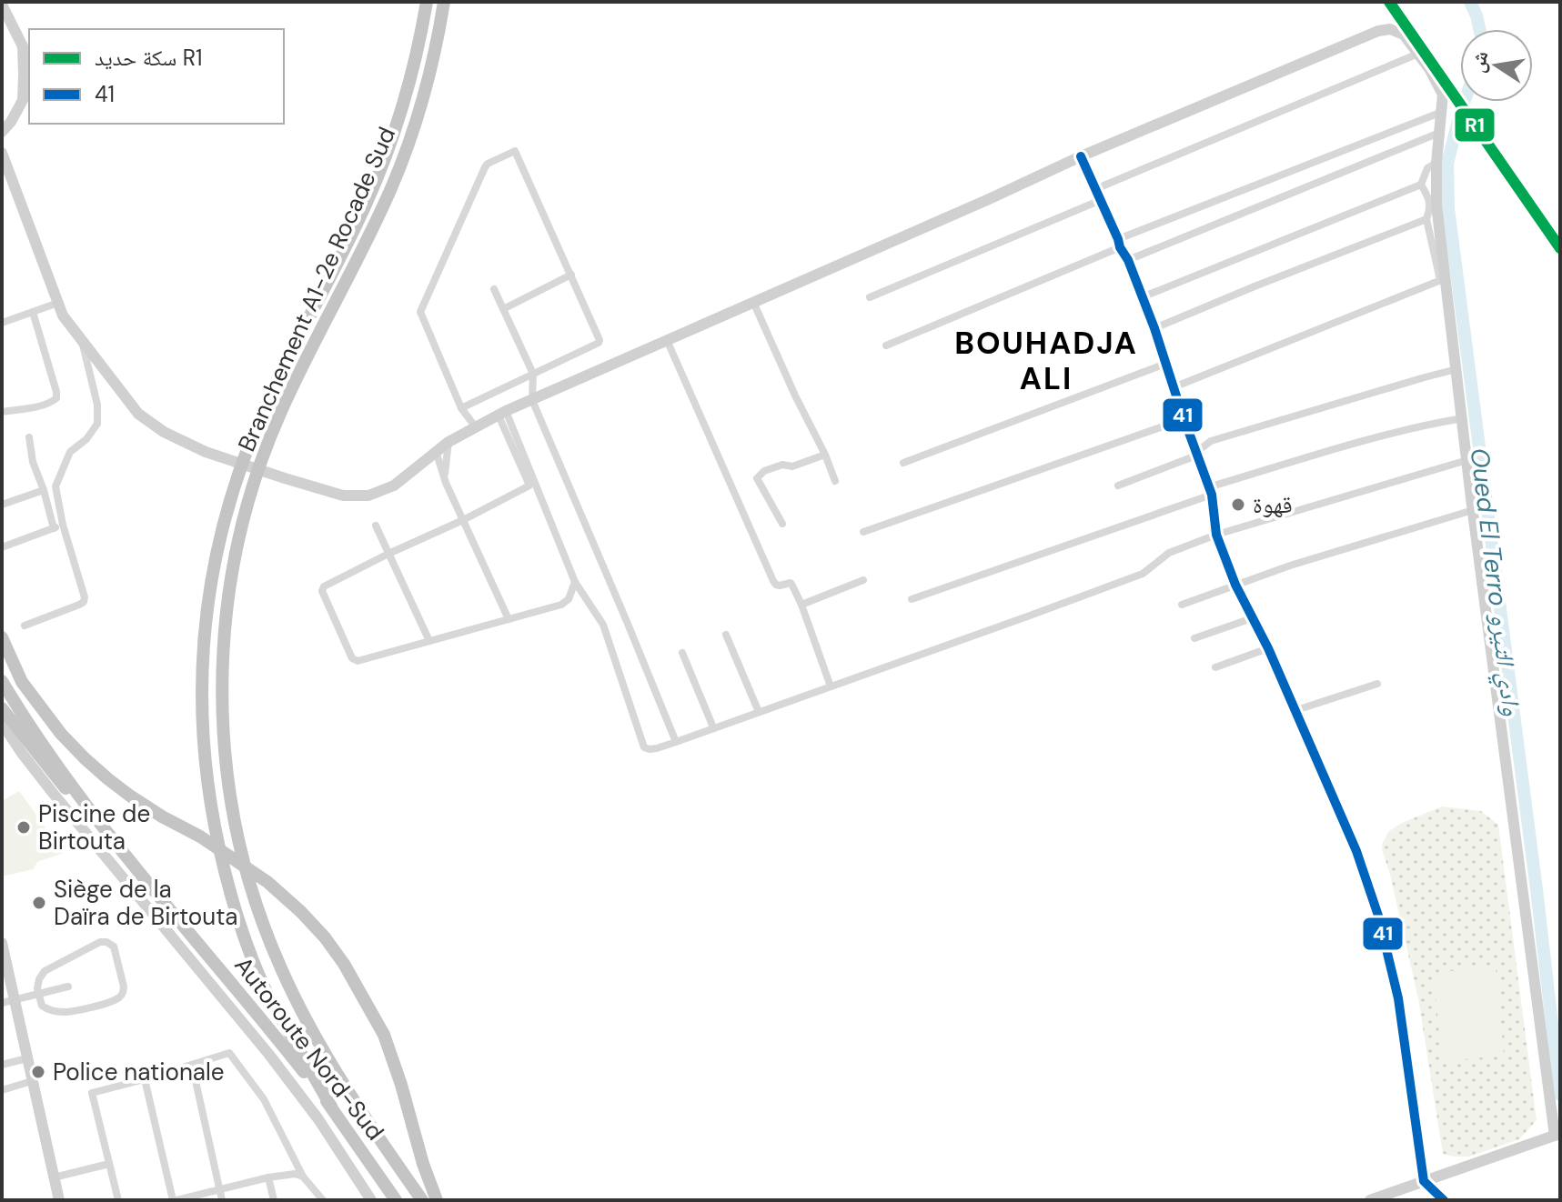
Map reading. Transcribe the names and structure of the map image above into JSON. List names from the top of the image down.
{
  "streets": {
    "highway": ["Branchement A1-2e Rocade Sud", "Autoroute Nord-Sud"]
  },
  "crossings": [
    ["Branchement A1-2e Rocade Sud", "Autoroute Nord-Sud"]
  ],
  "districts": ["BOUHADJA ALI"],
  "water": ["Oued El Terro وادي التيرو"],
  "places": [
    "قهوة",
    "Piscine de Birtouta",
    "Siège de la Daïra de Birtouta",
    "Police nationale"
  ],
  "lines": ["rail line R1", "transit line 41"],
  "legend": ["سكة حديد R1", "41"],
  "north": "left"
}
